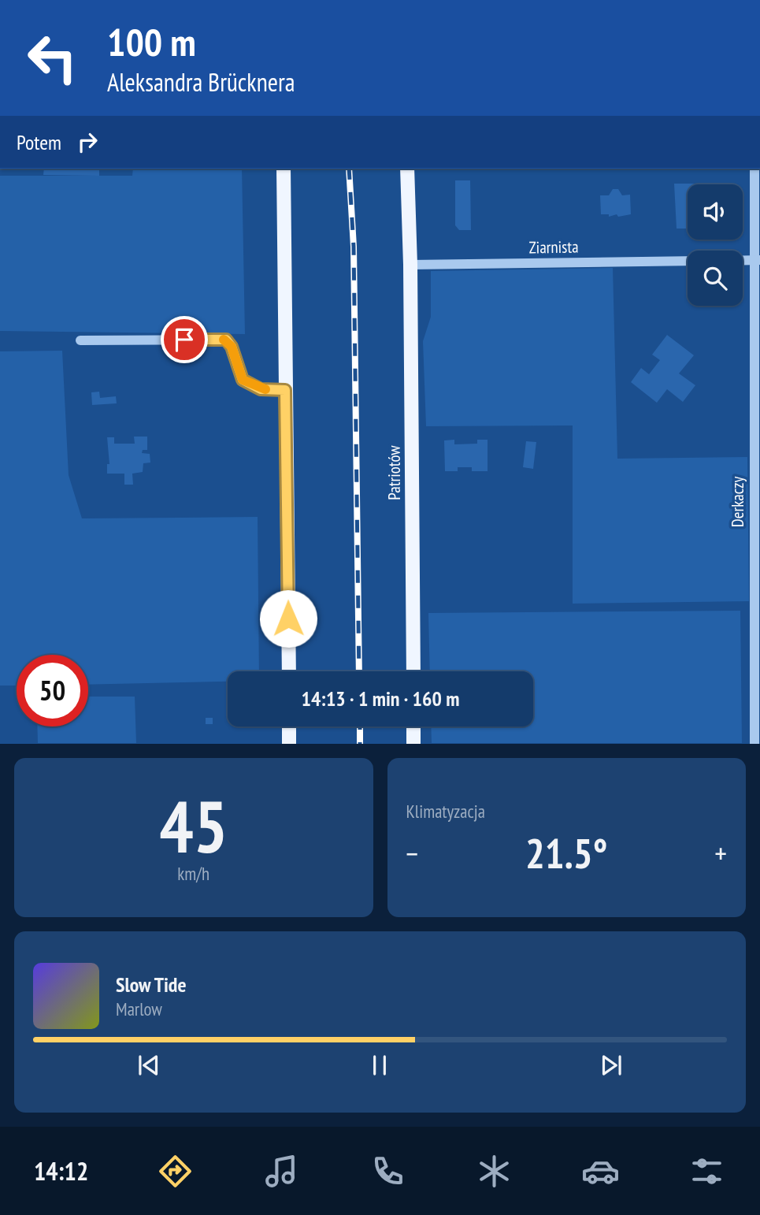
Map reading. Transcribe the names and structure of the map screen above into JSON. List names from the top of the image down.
{
  "streets": {
    "main road": ["Patriotów"],
    "street": ["Ziarnista", "Derkaczy"]
  },
  "crossings": [
    ["Ziarnista", "Patriotów"]
  ],
  "page": {
    "turn": ["100 m", "Aleksandra Brücknera"],
    "then": "Potem",
    "limit": "50",
    "trip": "14:13 · 1 min · 160 m",
    "tile": [
      ["45", "km/h"],
      "Klimatyzacja"
    ],
    "heat": ["−", "21.5°", "+"],
    "song": ["Slow Tide", "Marlow"],
    "tabs": "14:12"
  }
}
